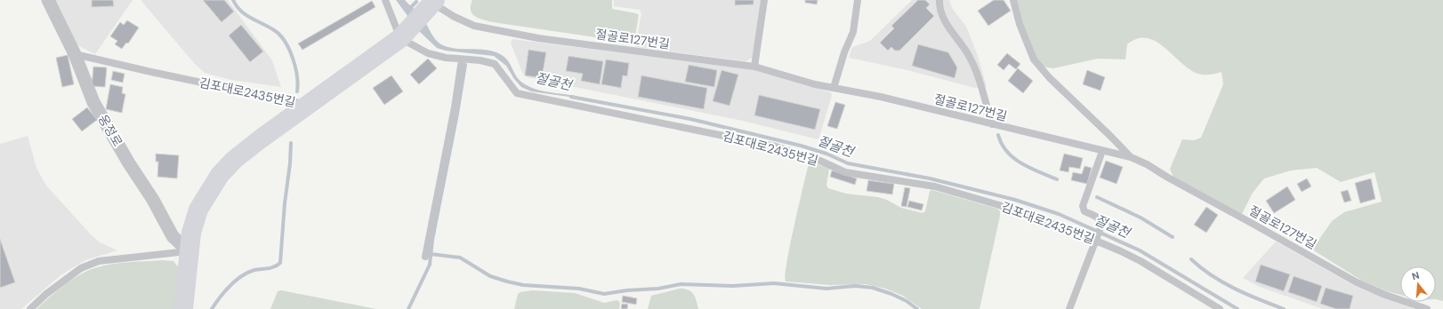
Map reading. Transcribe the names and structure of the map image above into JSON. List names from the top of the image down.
{
  "streets": {
    "street": ["김포대로2435번길", "옹정로"],
    "lane": ["절골로127번길"]
  },
  "crossings": [
    ["절골로127번길", "김포대로2435번길"],
    ["김포대로2435번길", "옹정로"]
  ],
  "water": ["절골천"],
  "north": "top"
}
